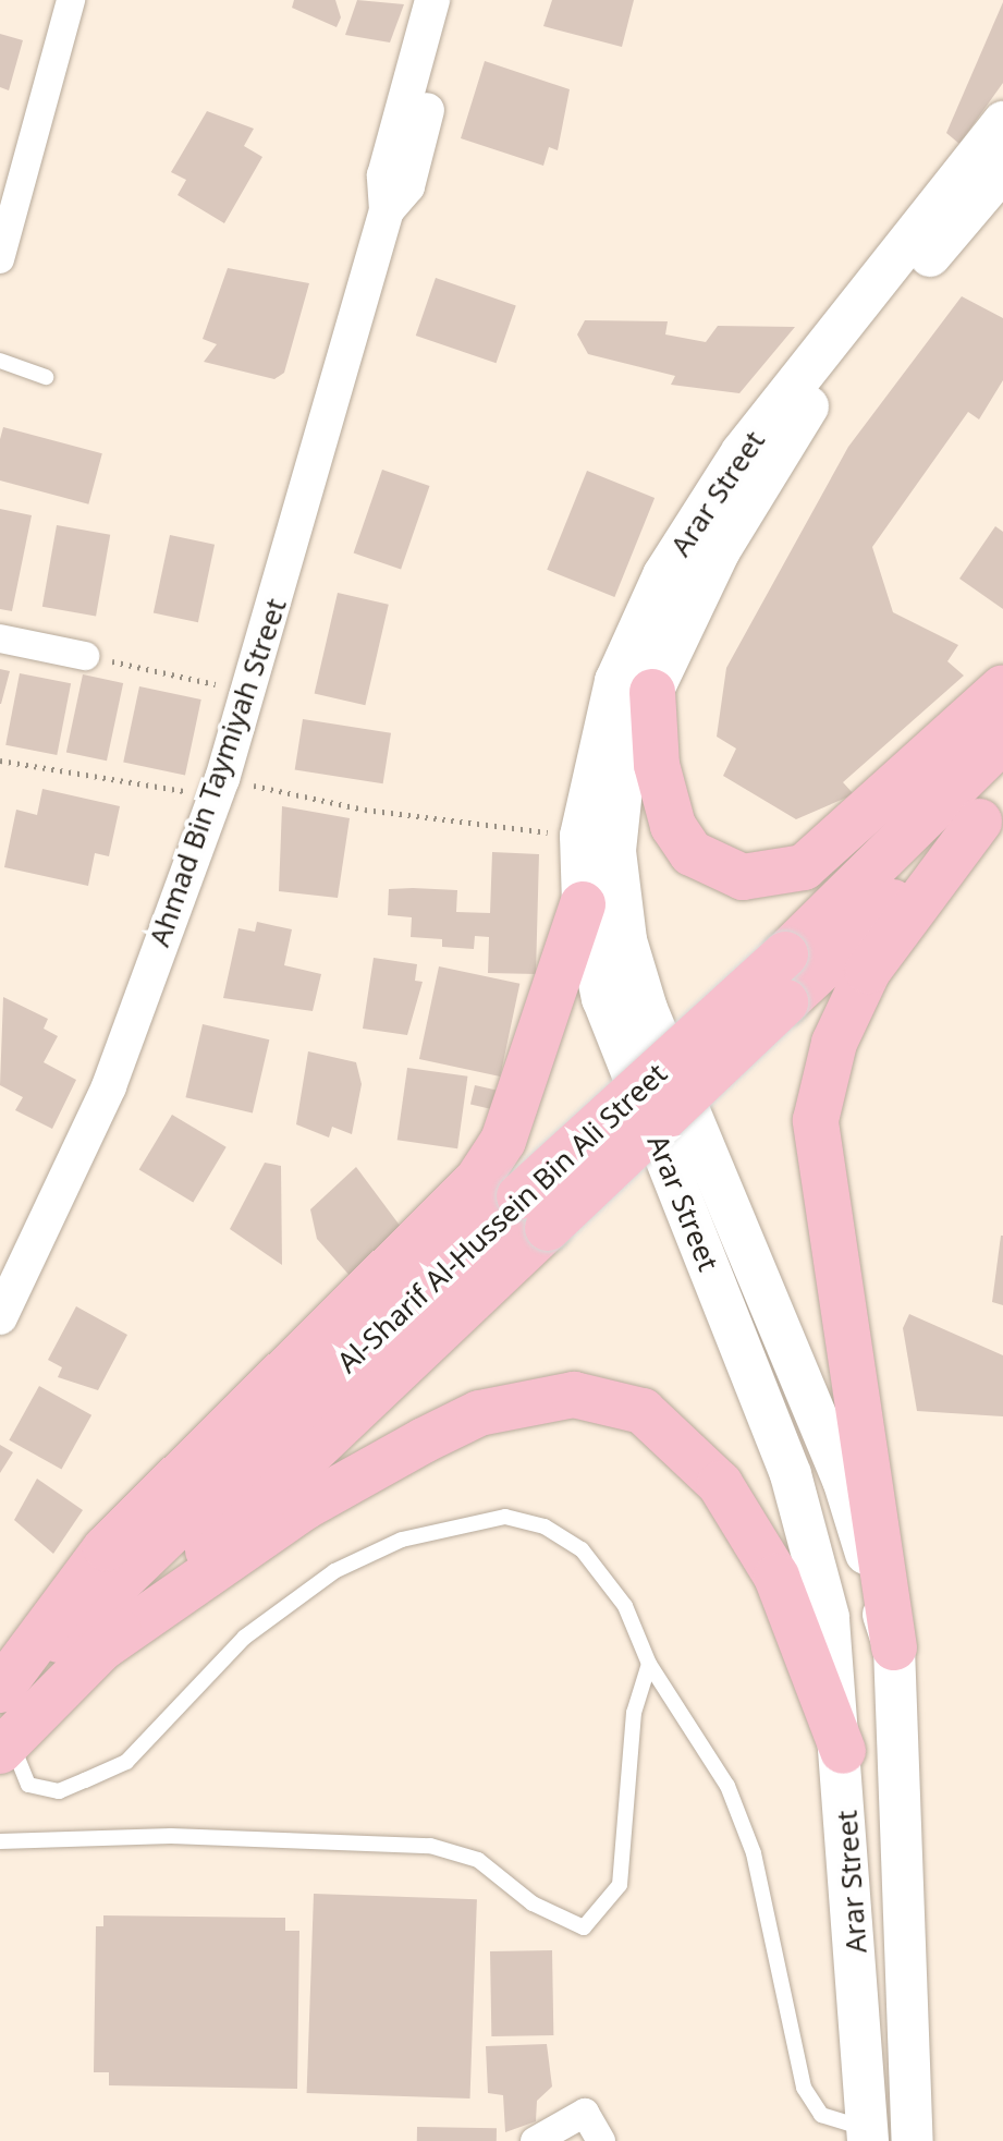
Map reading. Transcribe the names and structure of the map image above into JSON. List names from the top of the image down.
{
  "streets": {
    "main road": ["Arar Street", "Al-Sharif Al-Hussein Bin Ali Street"],
    "street": ["Ahmad Bin Taymiyah Street"]
  }
}
